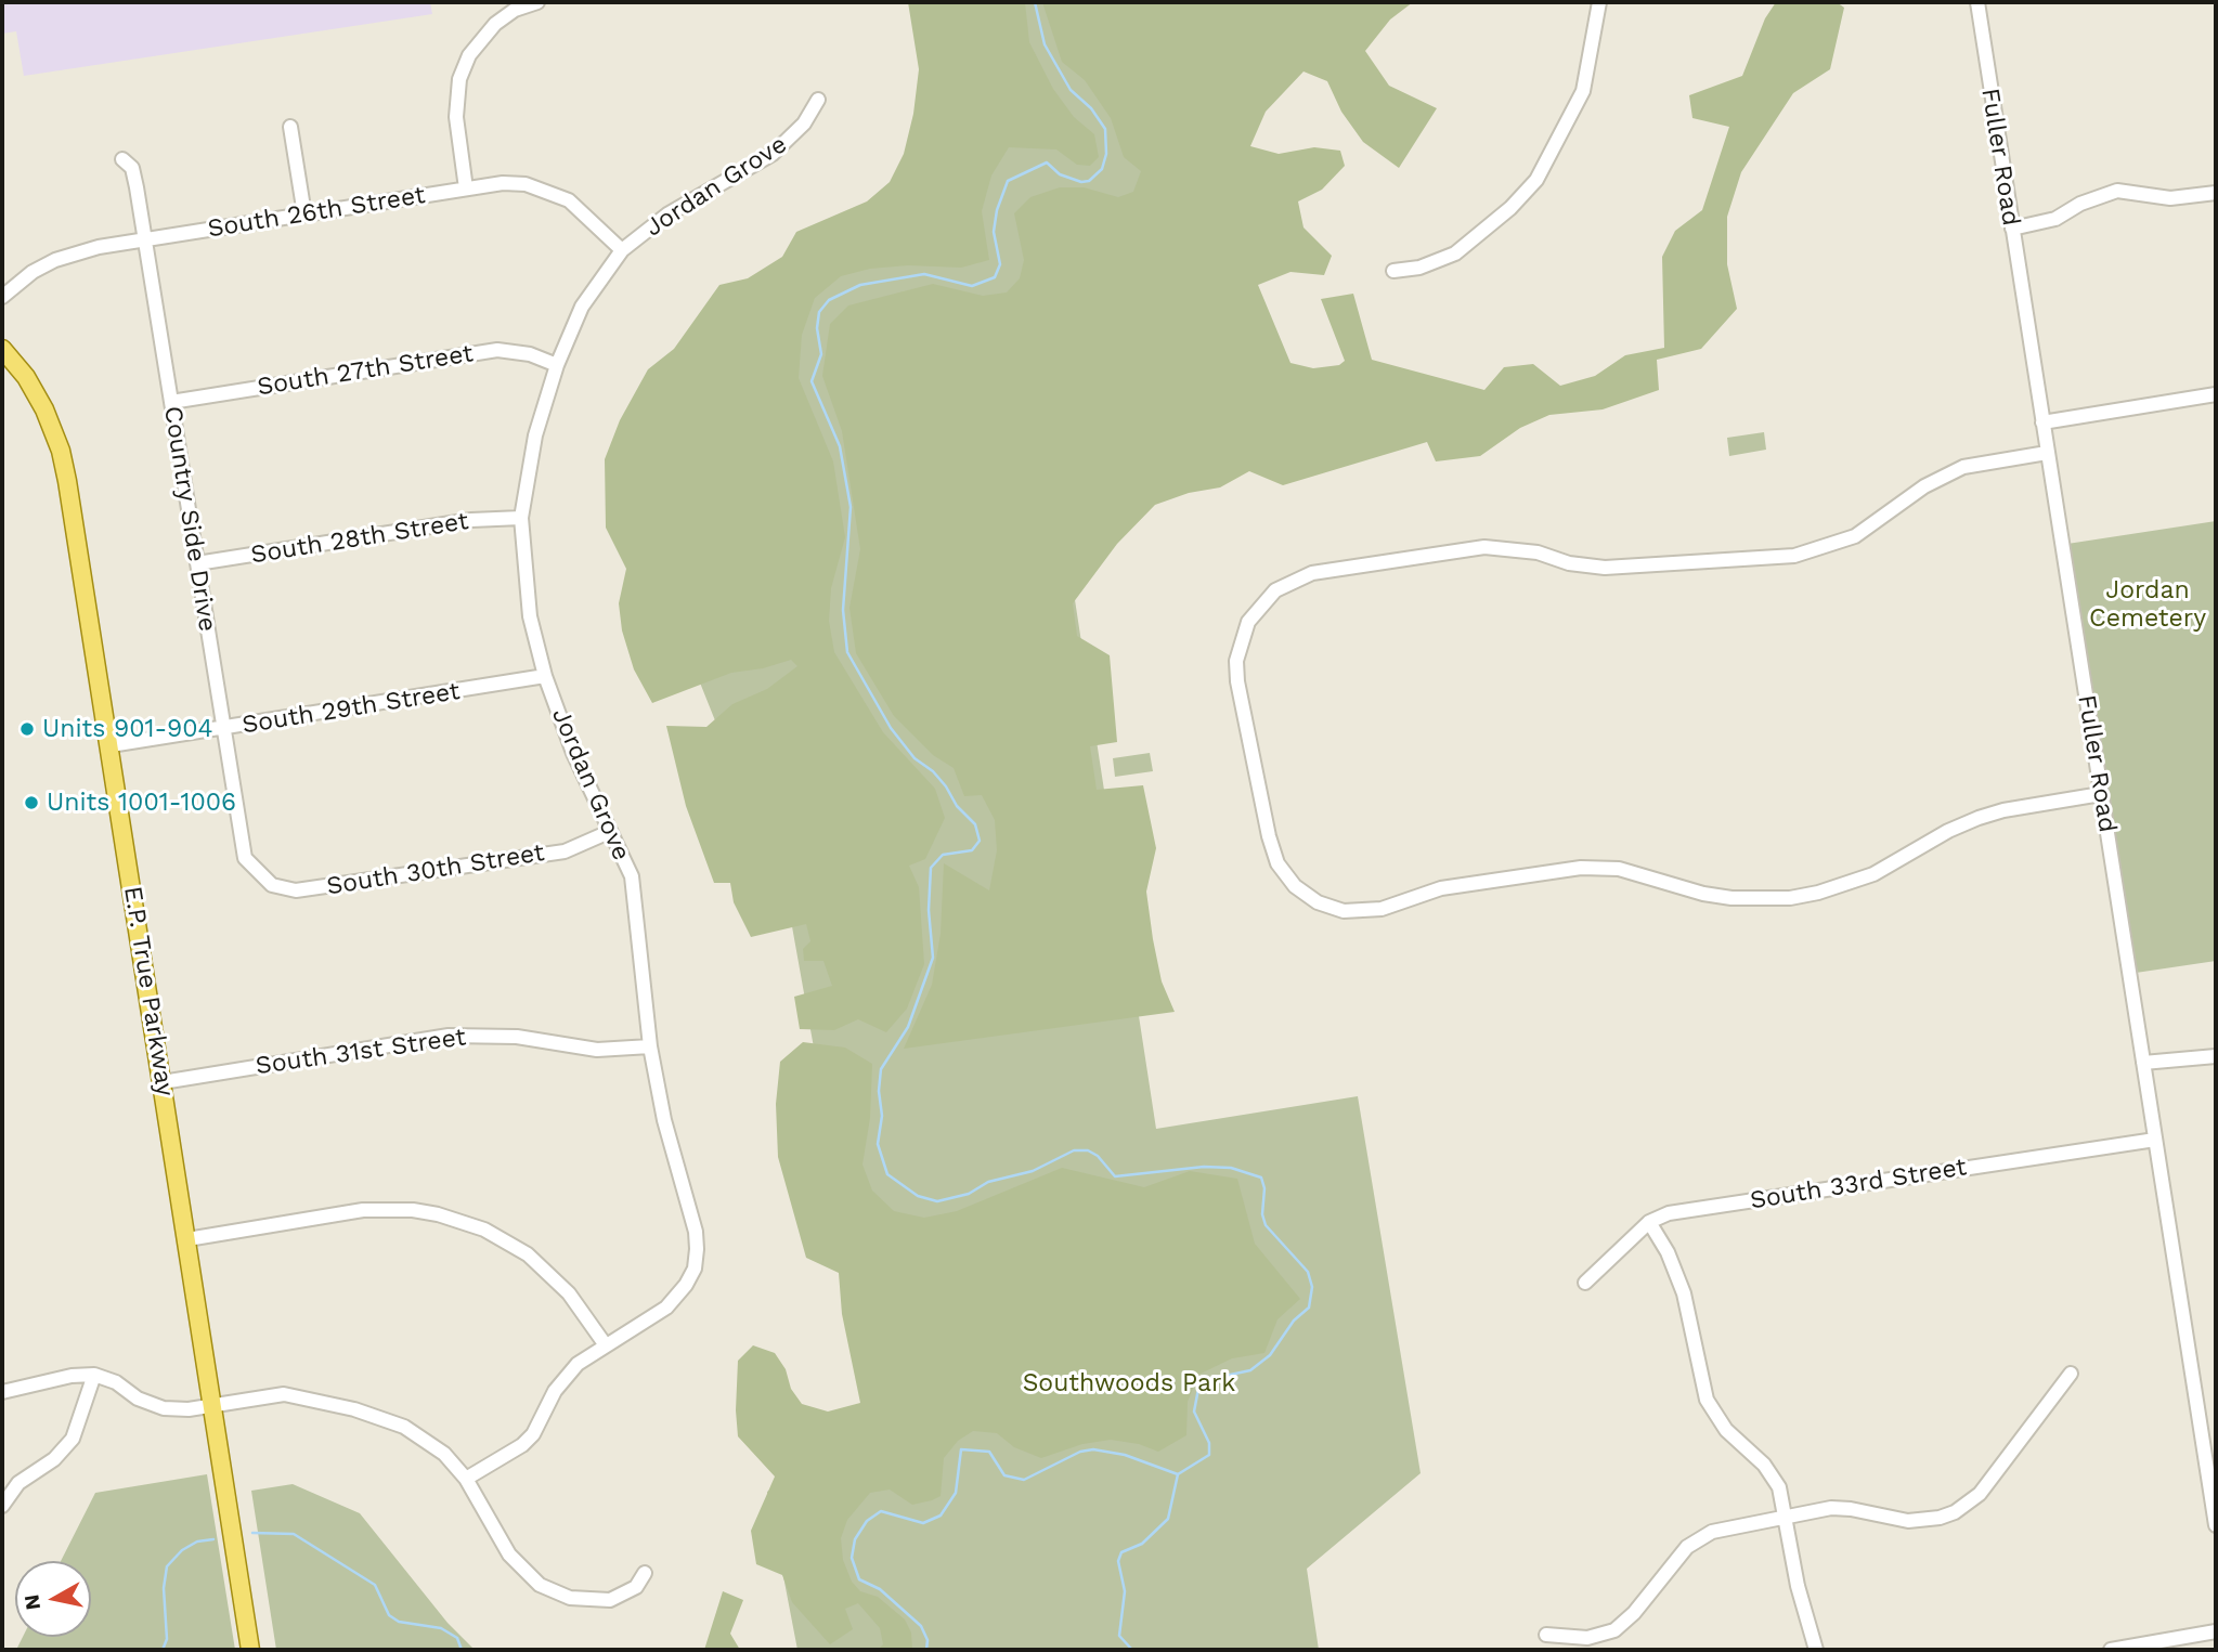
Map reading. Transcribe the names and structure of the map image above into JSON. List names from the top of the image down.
{
  "streets": {
    "main road": ["E.P. True Parkway"],
    "street": [
      "Fuller Road",
      "Jordan Grove",
      "South 26th Street",
      "South 27th Street",
      "Country Side Drive",
      "South 28th Street",
      "South 29th Street",
      "South 30th Street",
      "South 31st Street",
      "South 33rd Street"
    ]
  },
  "crossings": [
    ["Fuller Road", "South 33rd Street"],
    ["Jordan Grove", "South 26th Street"],
    ["Jordan Grove", "South 27th Street"],
    ["Jordan Grove", "South 28th Street"],
    ["Jordan Grove", "South 29th Street"],
    ["Jordan Grove", "South 30th Street"],
    ["Jordan Grove", "South 31st Street"],
    ["South 26th Street", "Country Side Drive"],
    ["South 27th Street", "Country Side Drive"],
    ["Country Side Drive", "South 28th Street"],
    ["Country Side Drive", "South 29th Street"],
    ["Country Side Drive", "South 30th Street"],
    ["South 29th Street", "E.P. True Parkway"],
    ["E.P. True Parkway", "South 31st Street"]
  ],
  "parks": ["Jordan Cemetery", "Southwoods Park"],
  "places": ["Units 901-904", "Units 1001-1006"],
  "north": "left"
}
